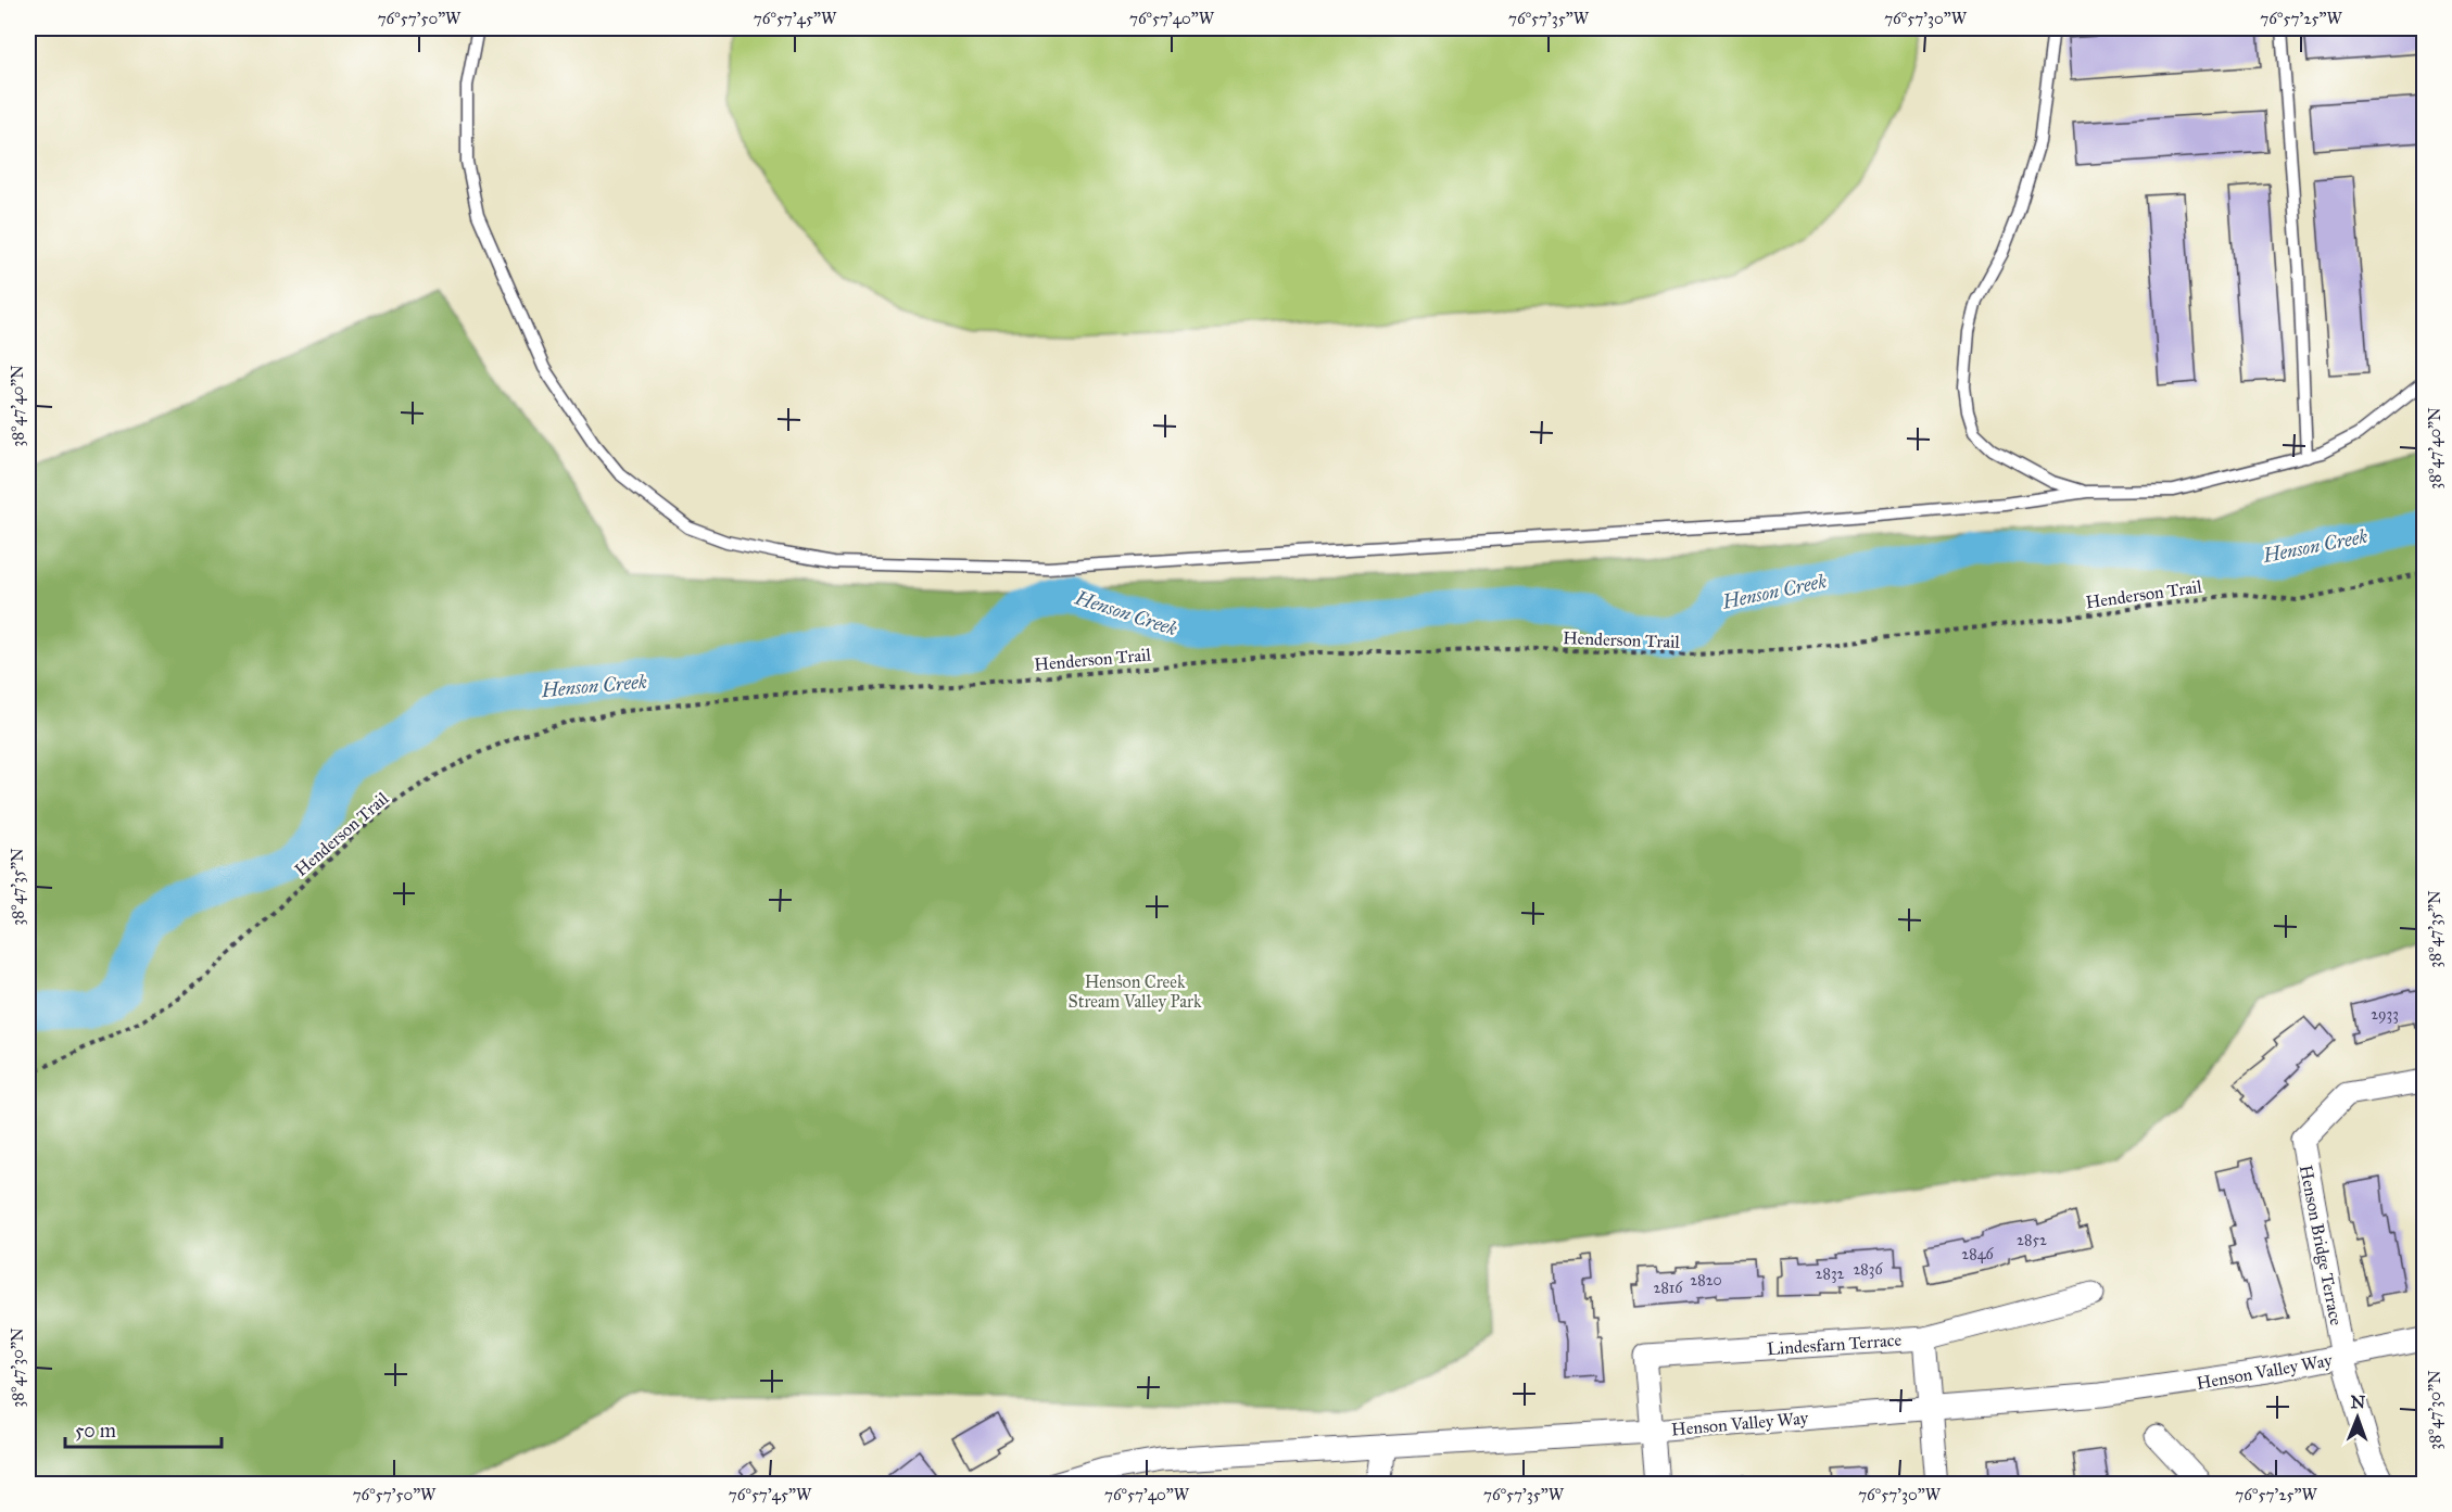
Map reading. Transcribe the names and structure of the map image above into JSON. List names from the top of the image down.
{
  "streets": {
    "street": ["Henson Bridge Terrace", "Lindesfarn Terrace", "Henson Valley Way"],
    "path": ["Henderson Trail"]
  },
  "crossings": [
    ["Henson Bridge Terrace", "Henson Valley Way"],
    ["Lindesfarn Terrace", "Henson Valley Way"]
  ],
  "water": ["Henson Creek"],
  "parks": ["Henson Creek Stream Valley Park"],
  "house_numbers": [
    "2933",
    "2852",
    "2846",
    "2836",
    "2832",
    "2820",
    "2816"
  ],
  "scale_bar": "50 m",
  "north": "top",
  "coordinates": [
    "76°57'50\"W",
    "76°57'45\"W",
    "76°57'40\"W",
    "76°57'35\"W",
    "76°57'30\"W",
    "76°57'25\"W",
    "38°47'40\"N",
    "38°47'35\"N",
    "38°47'30\"N"
  ]
}
